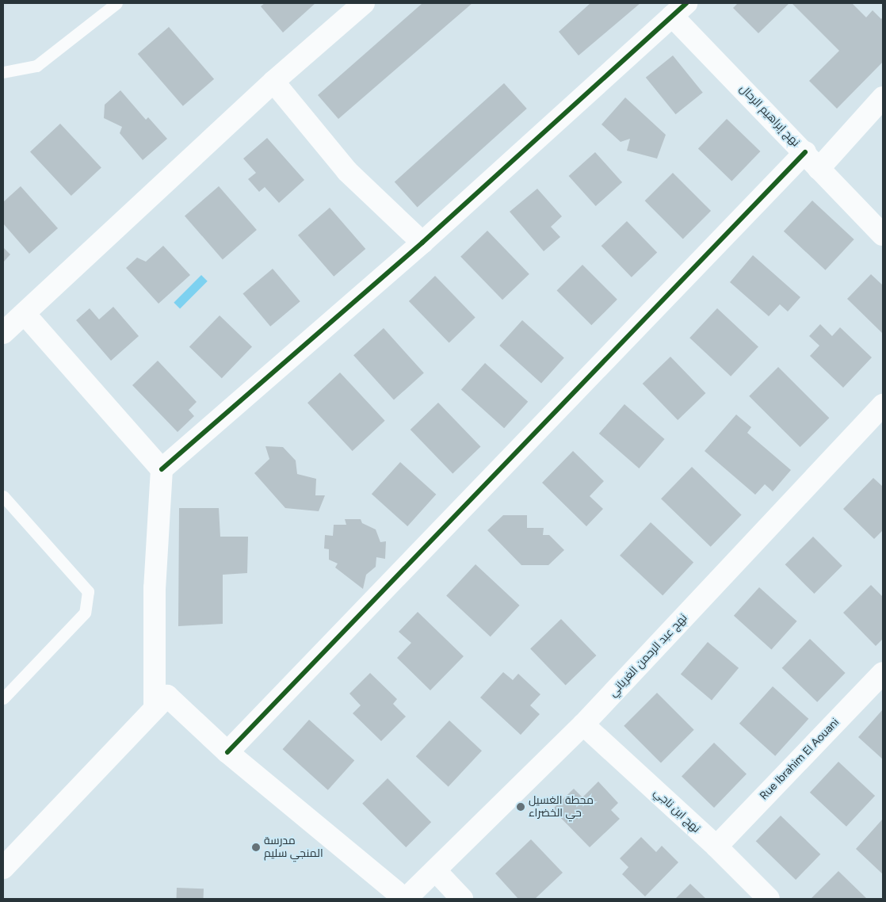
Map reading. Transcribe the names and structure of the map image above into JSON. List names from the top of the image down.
{
  "streets": {
    "street": [
      "نهج إبراهيم الرحال",
      "نهج عبد الرحمن الغرياني",
      "Rue Ibrahim El Aouani",
      "نهج ابن ناجي"
    ]
  },
  "crossings": [
    ["نهج عبد الرحمن الغرياني", "نهج ابن ناجي"],
    ["Rue Ibrahim El Aouani", "نهج ابن ناجي"]
  ],
  "places": ["محطة الغسيل حي الخضراء", "مدرسة المنجي سليم"]
}
